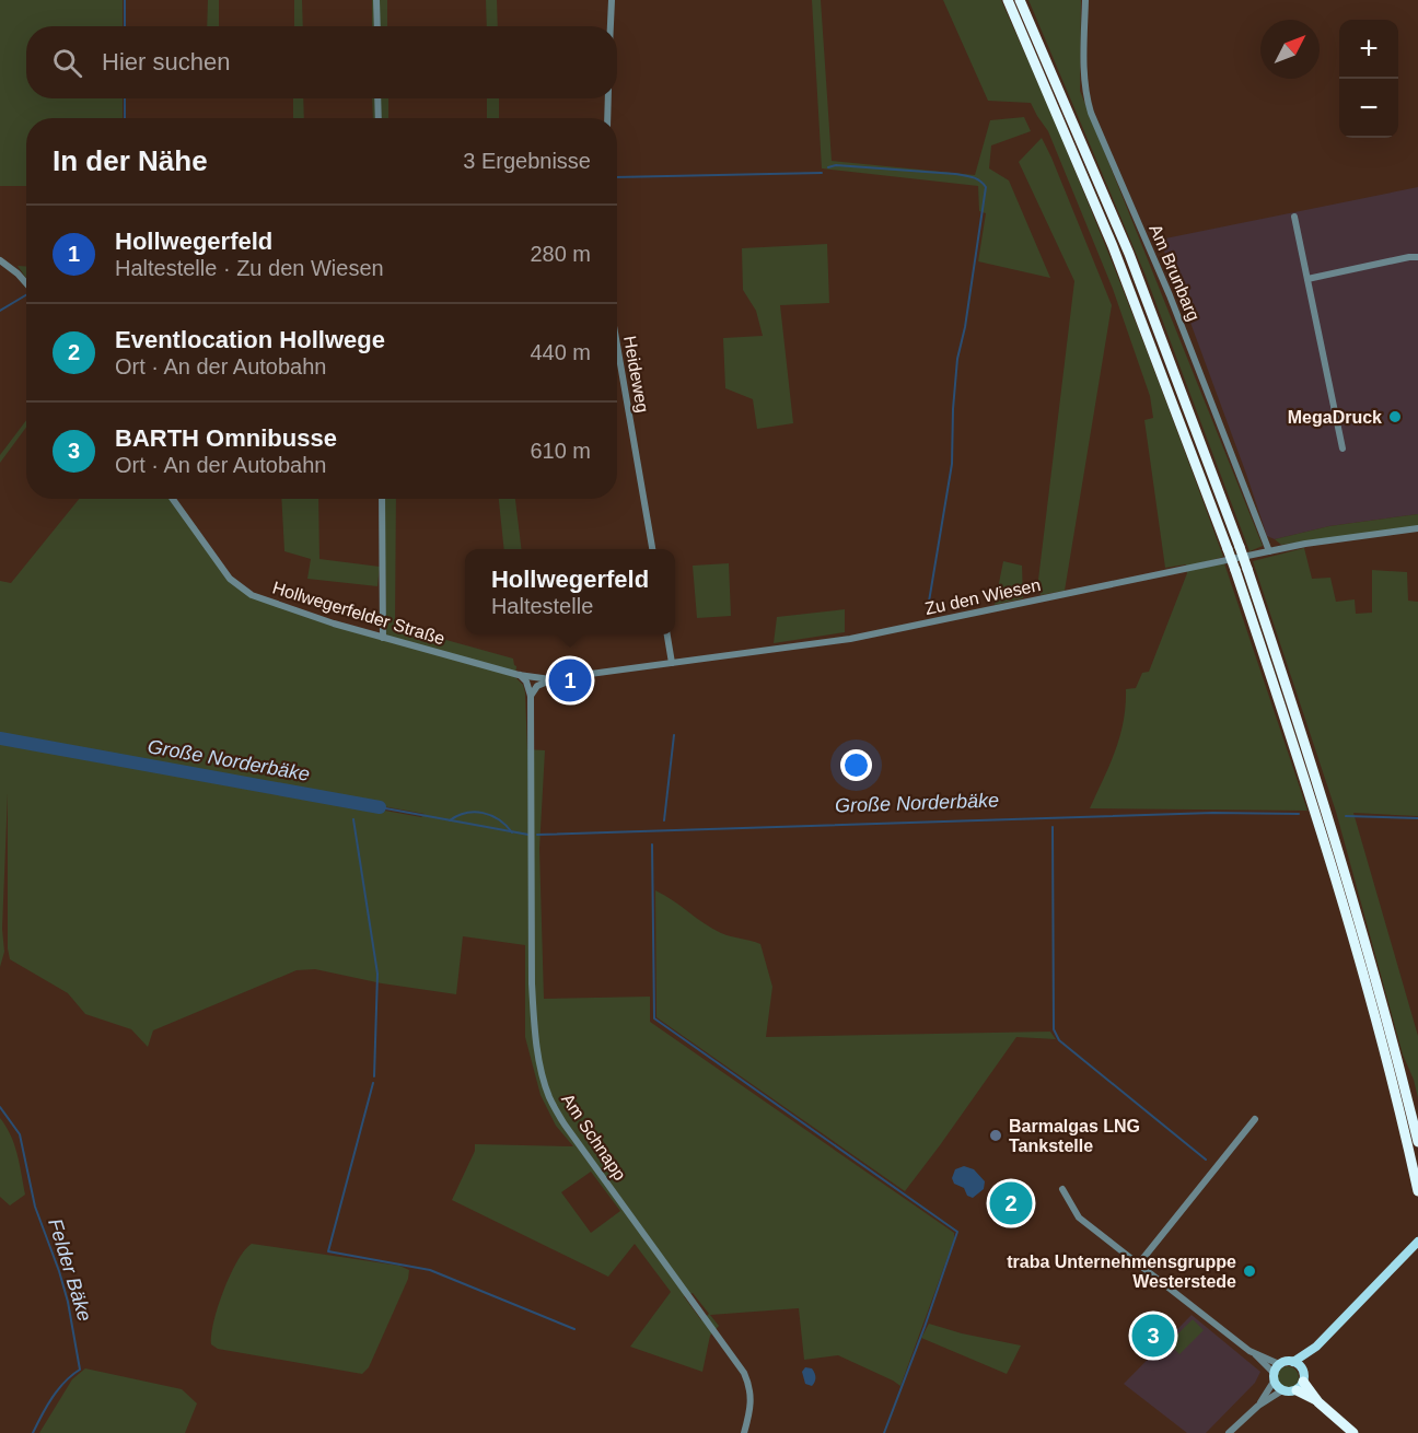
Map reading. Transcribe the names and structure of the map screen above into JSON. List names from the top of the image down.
{
  "streets": {
    "street": [
      "Am Brunbarg",
      "Heideweg",
      "Zu den Wiesen",
      "Hollwegerfelder Straße",
      "Am Schnapp"
    ]
  },
  "crossings": [
    ["Am Brunbarg", "Zu den Wiesen"],
    ["Zu den Wiesen", "Hollwegerfelder Straße"],
    ["Hollwegerfelder Straße", "Am Schnapp"]
  ],
  "water": ["Große Norderbäke", "Felder Bäke"],
  "places": ["MegaDruck", "Barmalgas LNG Tankstelle", "traba Unternehmensgruppe Westerstede"],
  "north": "top right",
  "page": {
    "map_buttons": ["+", "−"],
    "search": "Hier suchen",
    "heading": ["In der Nähe", "3 Ergebnisse"],
    "list": [
      {
        "mark": "1",
        "name": "Hollwegerfeld",
        "note": "Haltestelle · Zu den Wiesen",
        "value": "280 m"
      },
      {
        "mark": "2",
        "name": "Eventlocation Hollwege",
        "note": "Ort · An der Autobahn",
        "value": "440 m"
      },
      {
        "mark": "3",
        "name": "BARTH Omnibusse",
        "note": "Ort · An der Autobahn",
        "value": "610 m"
      }
    ],
    "popup": ["Hollwegerfeld", "Haltestelle"],
    "pins": ["1", "2", "3"]
  }
}
